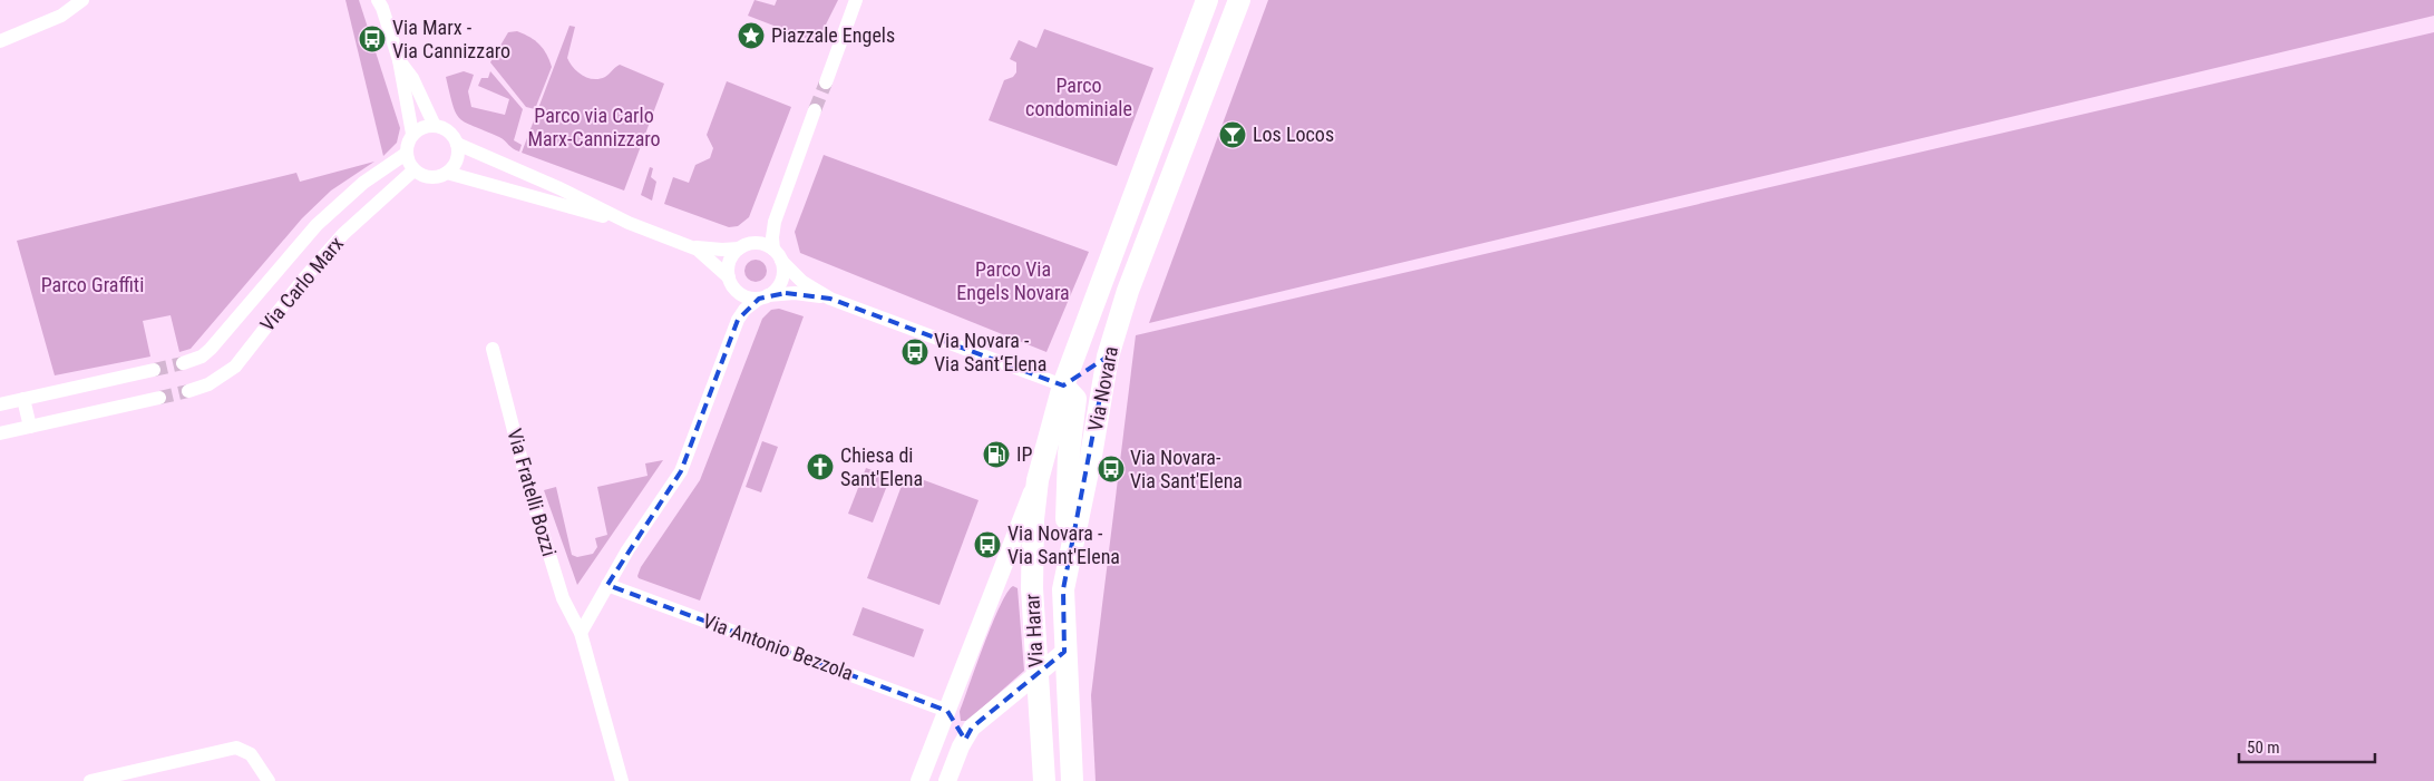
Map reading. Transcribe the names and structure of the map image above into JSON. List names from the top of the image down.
{
  "streets": {
    "main road": ["Via Novara", "Via Harar"],
    "street": ["Via Carlo Marx", "Via Fratelli Bozzi", "Via Antonio Bezzola"]
  },
  "crossings": [
    ["Via Novara", "Via Harar"],
    ["Via Novara", "Via Antonio Bezzola"]
  ],
  "parks": [
    "Parco condominiale",
    "Parco via Carlo Marx-Cannizzaro",
    "Parco Via Engels Novara",
    "Parco Graffiti"
  ],
  "places": {
    "place": ["Piazzale Engels"],
    "bus stop": [
      "Via Marx - Via Cannizzaro",
      "Via Novara - Via Sant‘Elena",
      "Via Novara- Via Sant'Elena",
      "Via Novara - Via Sant'Elena"
    ],
    "bar": ["Los Locos"],
    "fuel station": ["IP"],
    "church": ["Chiesa di Sant'Elena"]
  },
  "scale_bar": "50 m"
}
